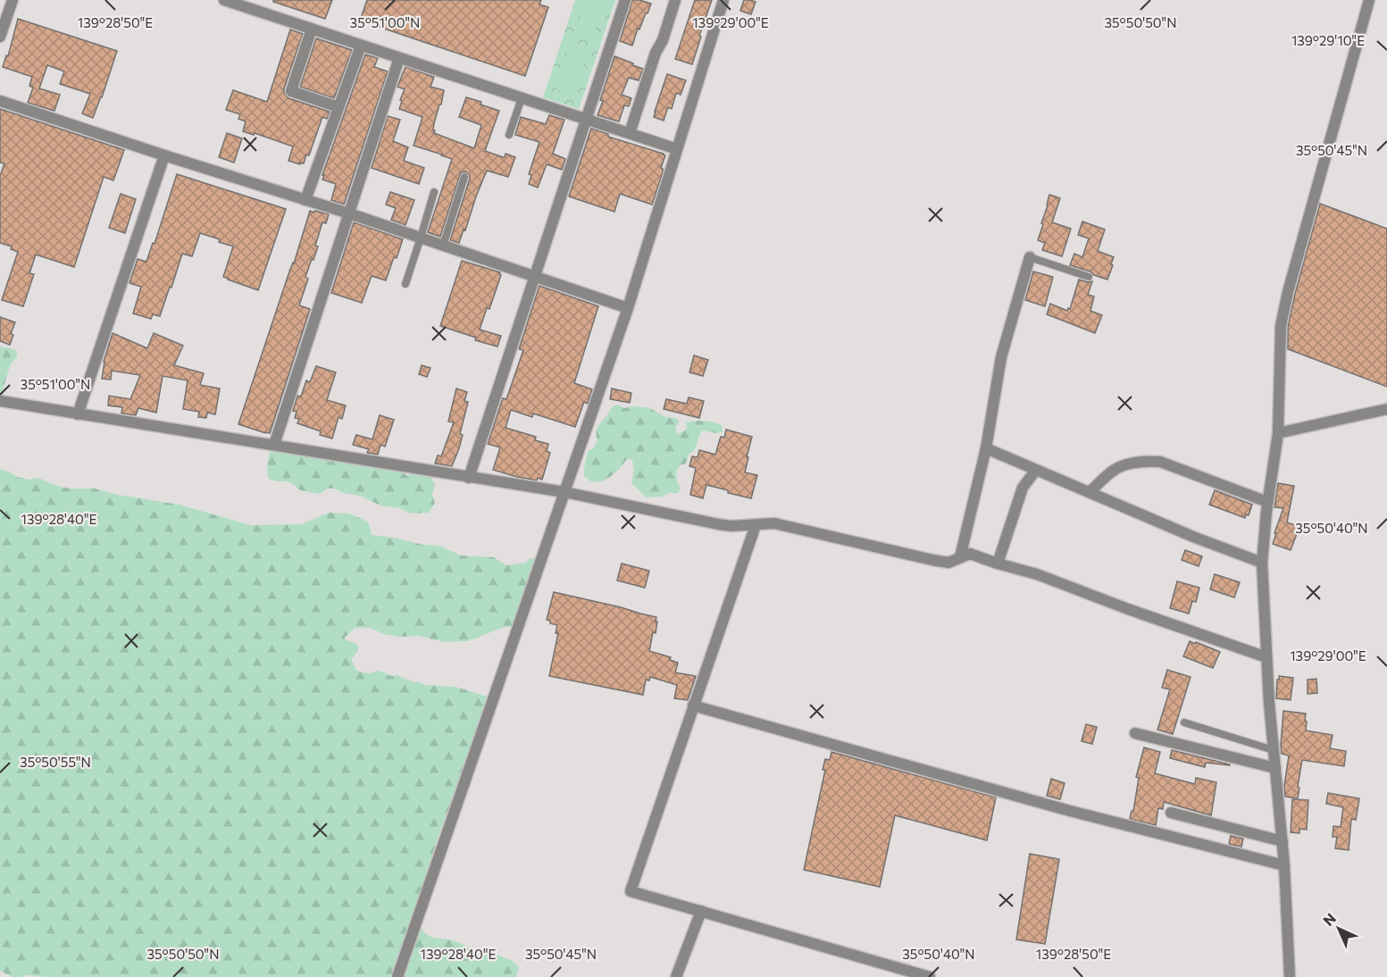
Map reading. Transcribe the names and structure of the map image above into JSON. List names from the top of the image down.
{
  "north": "top left",
  "coordinates": [
    "139°28'50\"E",
    "35°51'00\"N",
    "139°29'00\"E",
    "35°50'50\"N",
    "139°29'10\"E",
    "35°50'45\"N",
    "139°28'40\"E",
    "35°50'40\"N",
    "35°50'55\"N"
  ]
}
